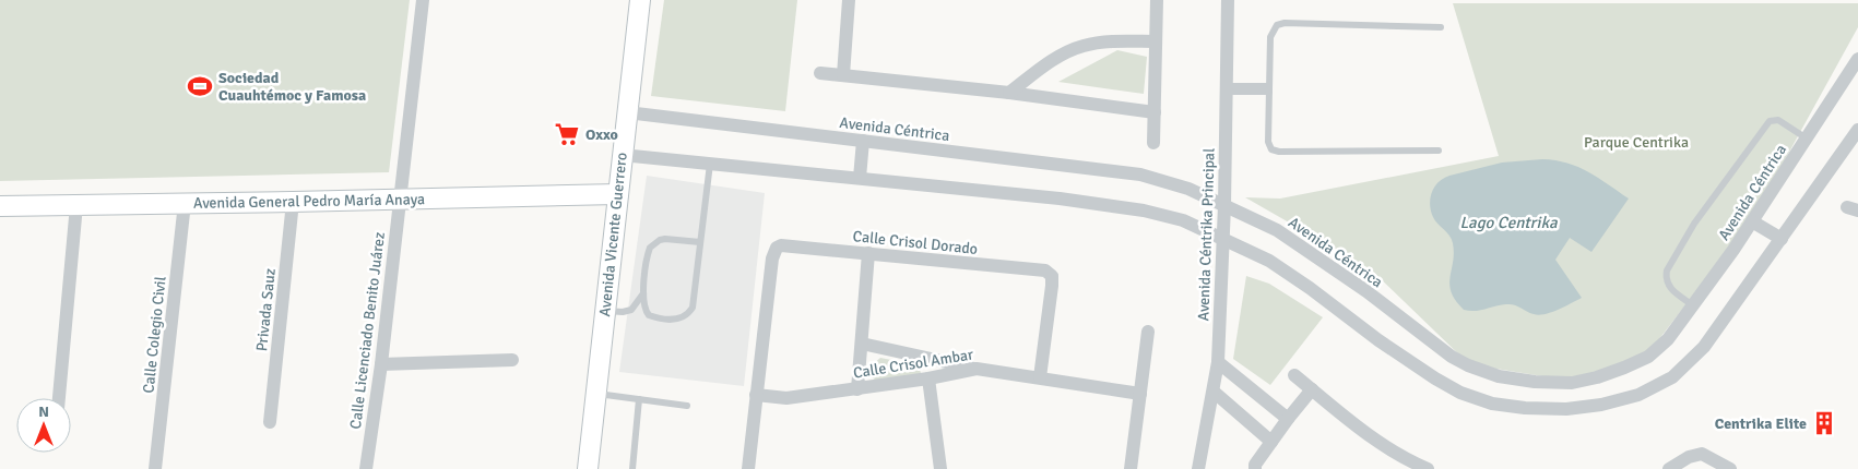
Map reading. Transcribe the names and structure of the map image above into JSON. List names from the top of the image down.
{
  "streets": {
    "street": [
      "Avenida Céntrica",
      "Avenida General Pedro María Anaya",
      "Avenida Vicente Guerrero",
      "Avenida Céntrika Principal",
      "Calle Crisol Dorado",
      "Privada Sauz",
      "Calle Licenciado Benito Juárez",
      "Calle Colegio Civil",
      "Calle Crisol Ambar"
    ]
  },
  "crossings": [
    ["Avenida Céntrica", "Avenida Vicente Guerrero"],
    ["Avenida Céntrica", "Avenida Céntrika Principal"],
    ["Avenida General Pedro María Anaya", "Avenida Vicente Guerrero"],
    ["Avenida General Pedro María Anaya", "Privada Sauz"],
    ["Avenida General Pedro María Anaya", "Calle Licenciado Benito Juárez"],
    ["Avenida General Pedro María Anaya", "Calle Colegio Civil"],
    ["Calle Crisol Dorado", "Calle Crisol Ambar"]
  ],
  "water": ["Lago Centrika"],
  "parks": ["Parque Centrika"],
  "places": {
    "sports": ["Sociedad Cuauhtémoc y Famosa"],
    "supermarket": ["Oxxo"],
    "building": ["Centrika Elite"]
  },
  "north": "top"
}
